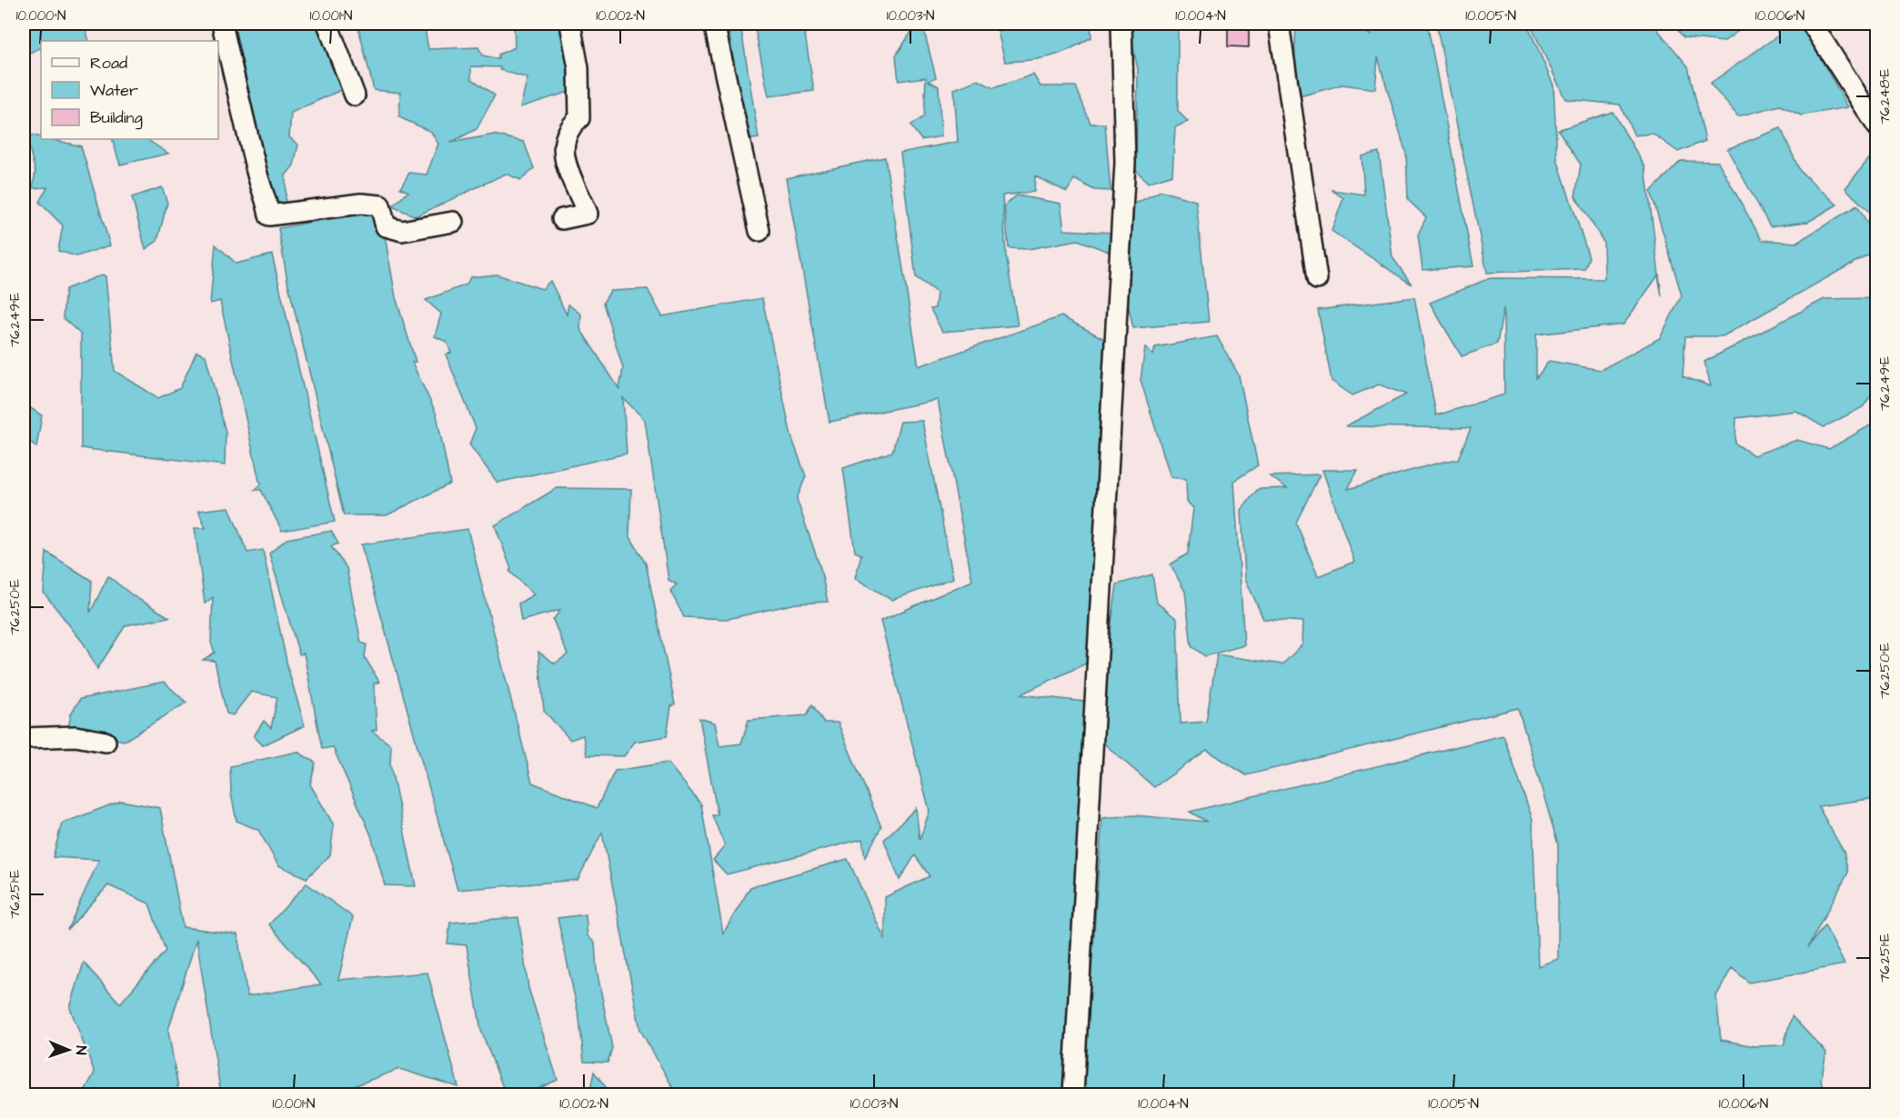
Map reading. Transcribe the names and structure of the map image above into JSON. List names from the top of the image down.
{
  "legend": ["Road", "Water", "Building"],
  "north": "right",
  "coordinates": [
    "10.000°N",
    "10.001°N",
    "10.002°N",
    "10.003°N",
    "10.004°N",
    "10.005°N",
    "10.006°N",
    "76.248°E",
    "76.249°E",
    "76.250°E",
    "76.251°E"
  ]
}
